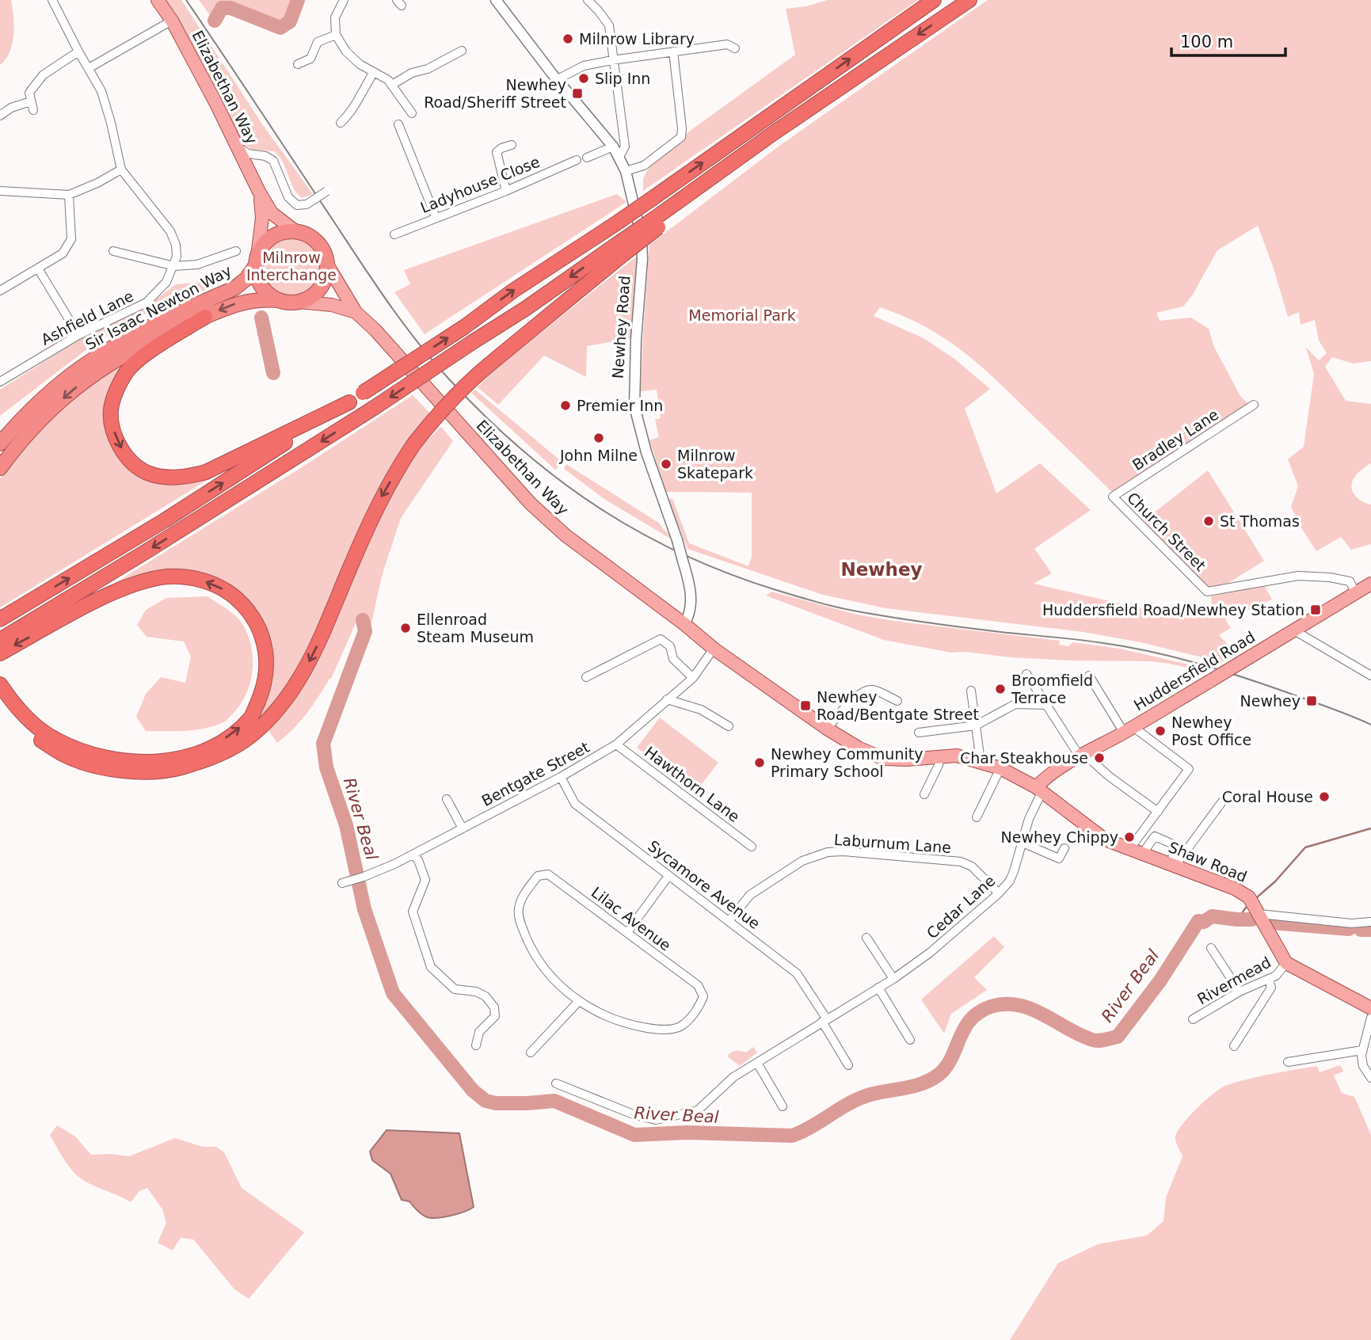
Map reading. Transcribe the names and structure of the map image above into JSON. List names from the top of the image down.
{
  "streets": {
    "highway": ["Sir Isaac Newton Way"],
    "main road": ["Elizabethan Way", "Huddersfield Road", "Shaw Road"],
    "street": [
      "Ladyhouse Close",
      "Ashfield Lane",
      "Newhey Road",
      "Bradley Lane",
      "Church Street",
      "Bentgate Street",
      "Hawthorn Lane",
      "Laburnum Lane",
      "Sycamore Avenue",
      "Cedar Lane",
      "Lilac Avenue",
      "Rivermead"
    ]
  },
  "crossings": [
    ["Elizabethan Way", "Sir Isaac Newton Way"],
    ["Elizabethan Way", "Newhey Road"],
    ["Bradley Lane", "Church Street"],
    ["Church Street", "Huddersfield Road"],
    ["Huddersfield Road", "Shaw Road"],
    ["Huddersfield Road", "Cedar Lane"],
    ["Bentgate Street", "Hawthorn Lane"],
    ["Bentgate Street", "Sycamore Avenue"],
    ["Laburnum Lane", "Sycamore Avenue"],
    ["Laburnum Lane", "Cedar Lane"],
    ["Shaw Road", "Cedar Lane"],
    ["Shaw Road", "Rivermead"],
    ["Sycamore Avenue", "Cedar Lane"]
  ],
  "districts": ["Newhey"],
  "water": ["River Beal"],
  "parks": ["Milnrow Interchange", "Memorial Park"],
  "places": {
    "other": [
      "Milnrow Library",
      "Slip Inn",
      "Premier Inn",
      "John Milne",
      "Milnrow Skatepark",
      "St Thomas",
      "Ellenroad Steam Museum",
      "Broomfield Terrace",
      "Newhey Post Office",
      "Char Steakhouse",
      "Newhey Community Primary School",
      "Coral House",
      "Newhey Chippy"
    ],
    "transit": [
      "Newhey Road/Sheriff Street",
      "Huddersfield Road/Newhey Station",
      "Newhey",
      "Newhey Road/Bentgate Street"
    ]
  },
  "scale_bar": "100 m"
}
